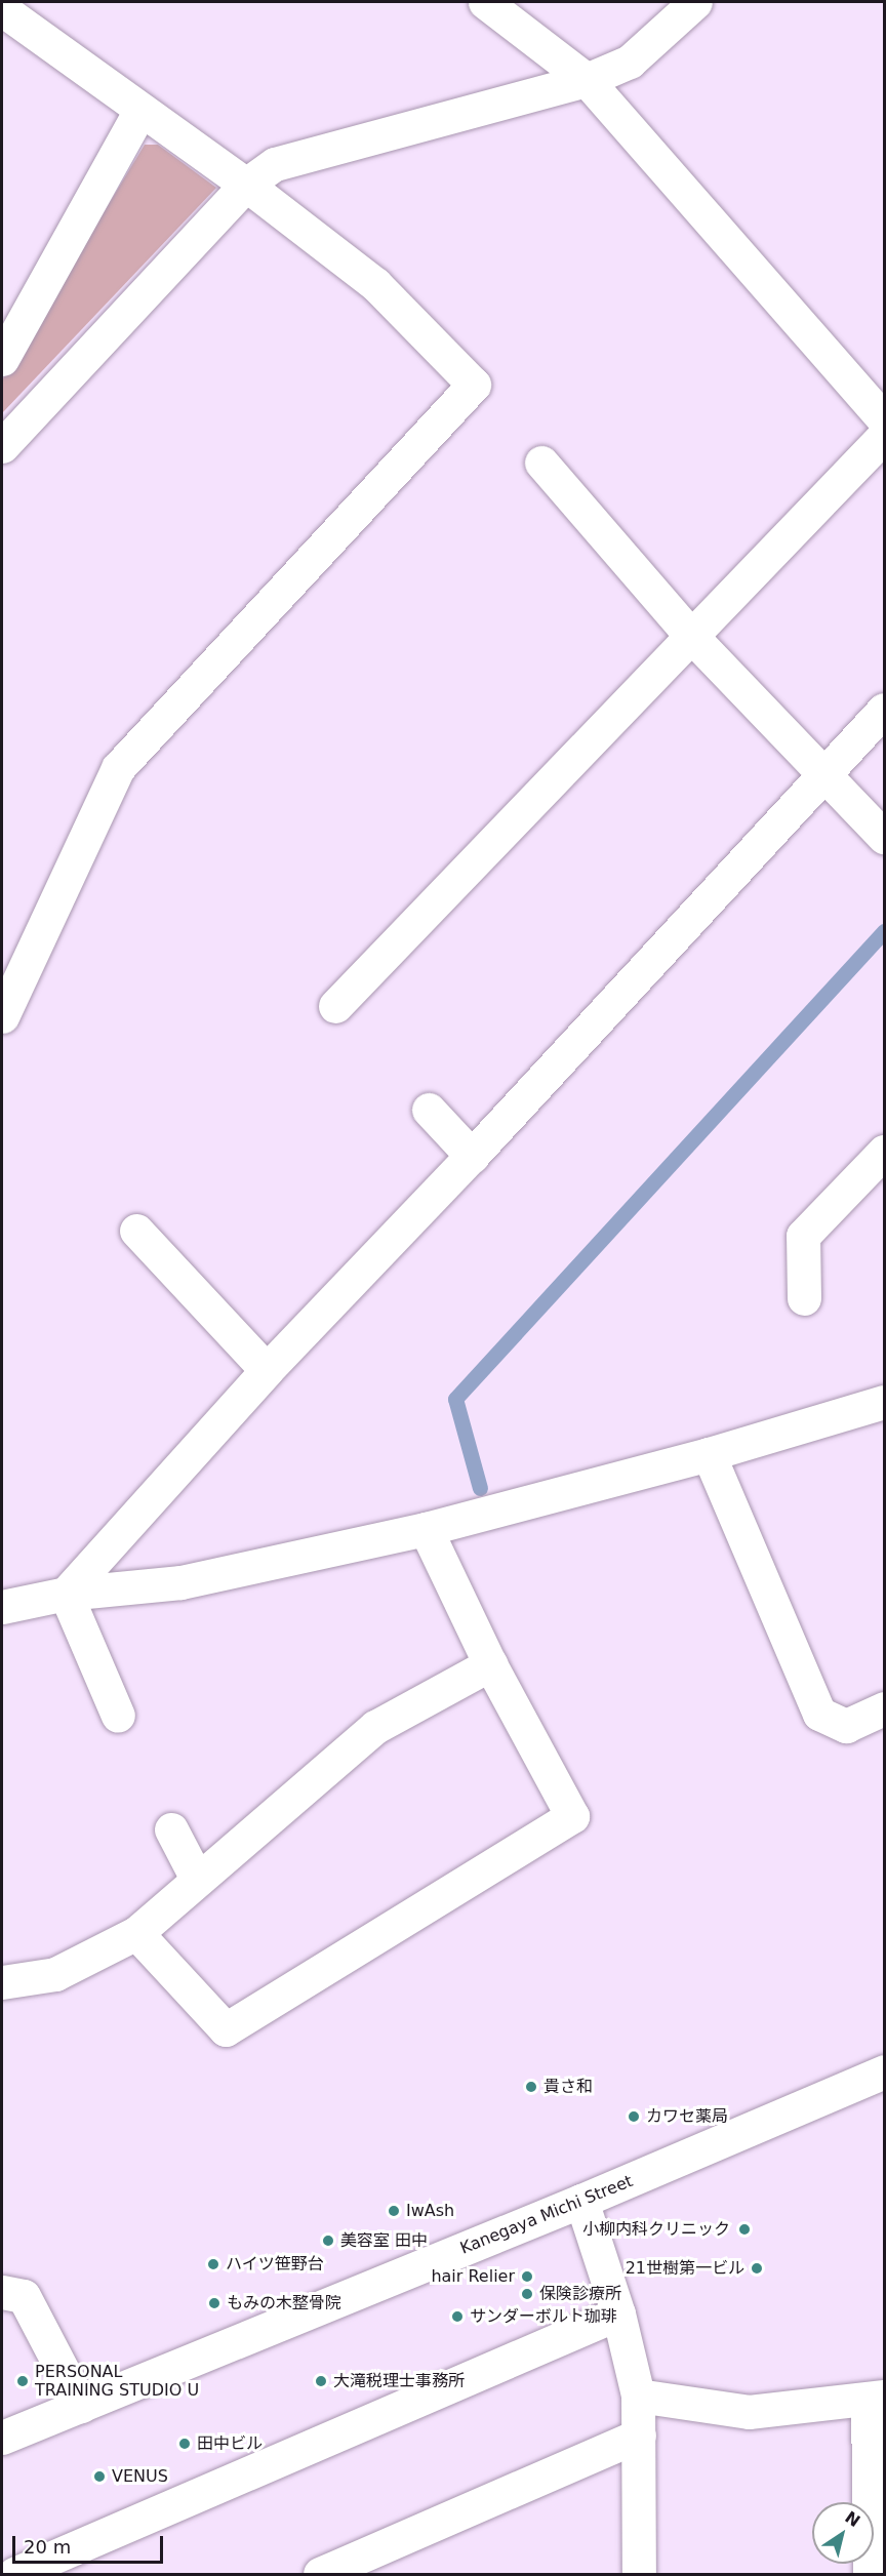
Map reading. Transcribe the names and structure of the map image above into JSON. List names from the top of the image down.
{
  "streets": {
    "street": ["Kanegaya Michi Street"]
  },
  "places": [
    "貴さ和",
    "カワセ薬局",
    "IwAsh",
    "小柳内科クリニック",
    "美容室 田中",
    "ハイツ笹野台",
    "21世樹第一ビル",
    "hair Relier",
    "保険診療所",
    "もみの木整骨院",
    "サンダーボルト珈琲",
    "PERSONAL TRAINING STUDIO U",
    "大滝税理士事務所",
    "田中ビル",
    "VENUS"
  ],
  "scale_bar": "20 m",
  "north": "top right"
}
